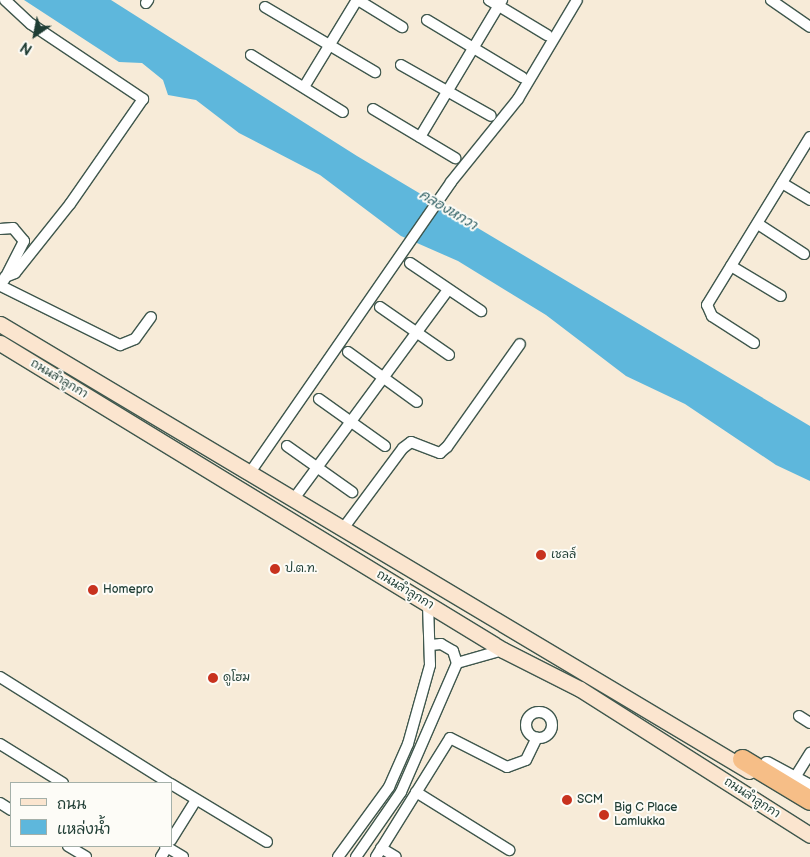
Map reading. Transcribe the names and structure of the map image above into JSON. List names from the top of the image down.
{
  "streets": {
    "main road": ["ถนนลำลูกกา"]
  },
  "water": ["คลองหกวา"],
  "places": [
    "เชลล์",
    "ป.ต.ท.",
    "Homepro",
    "ดูโฮม",
    "SCM",
    "Big C Place Lamlukka"
  ],
  "legend": ["ถนน", "แหล่งน้ำ"],
  "north": "bottom left"
}
